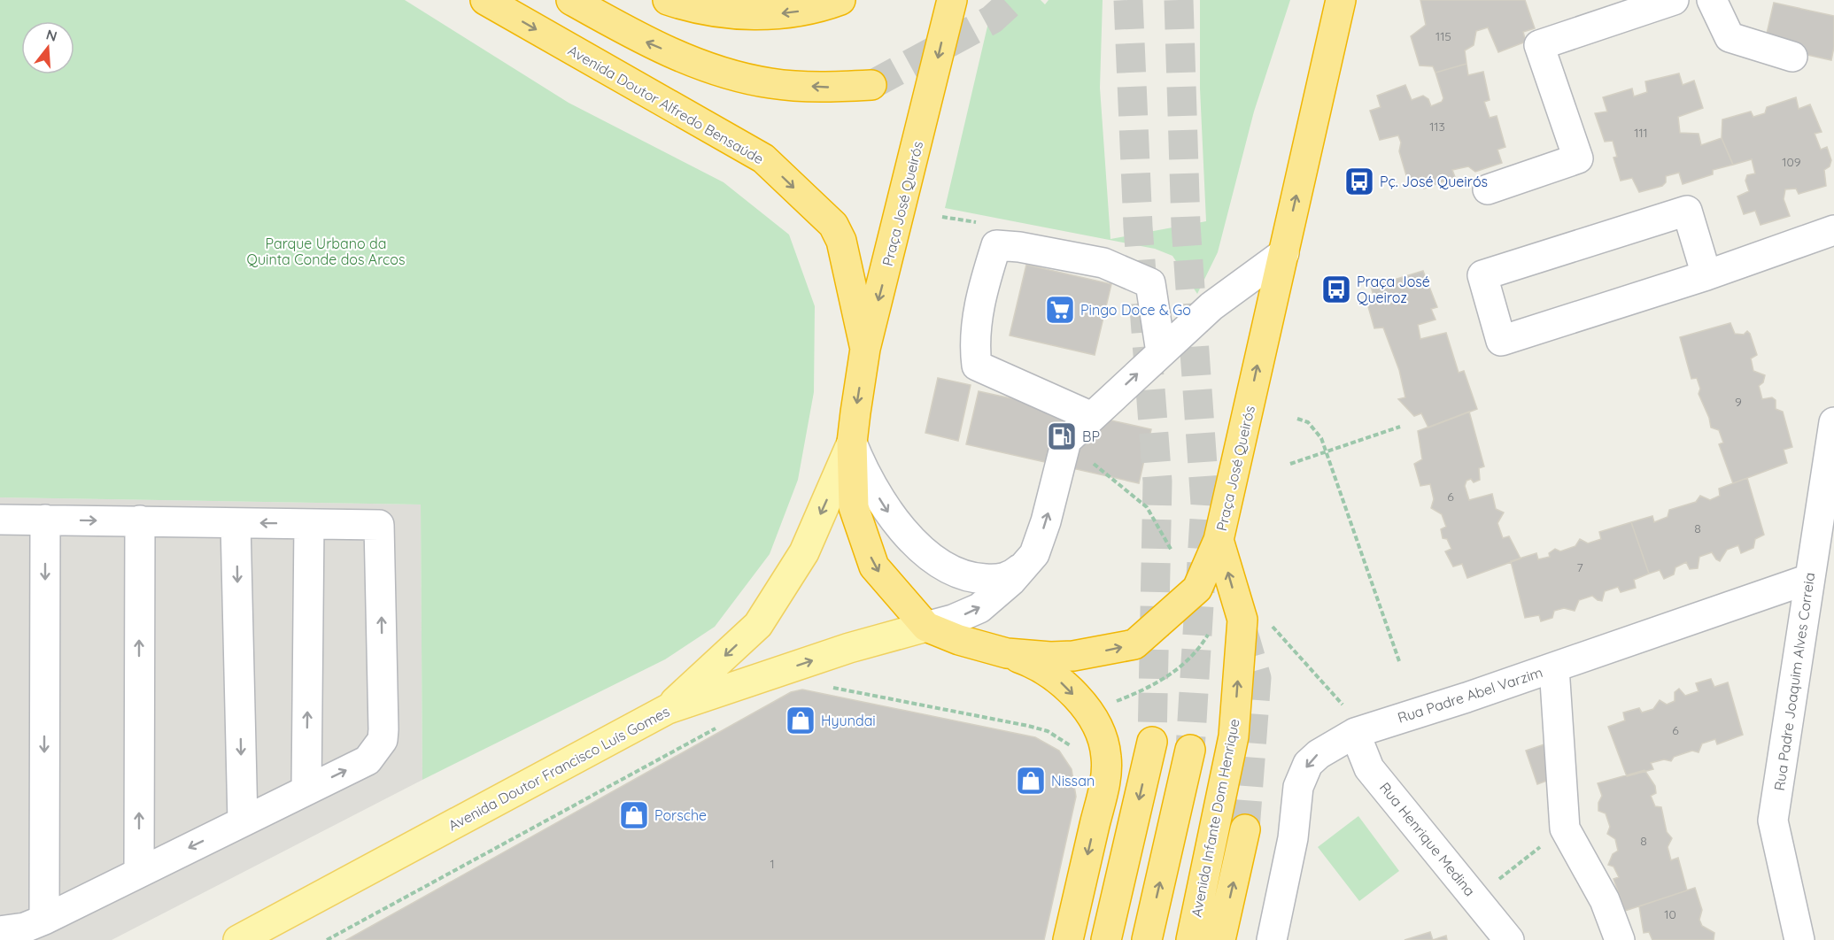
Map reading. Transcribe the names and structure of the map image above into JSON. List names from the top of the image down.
{
  "streets": {
    "highway": ["Avenida Doutor Alfredo Bensaúde", "Praça José Queirós", "Avenida Infante Dom Henrique"],
    "main road": ["Avenida Doutor Francisco Luís Gomes"],
    "street": ["Rua Padre Joaquim Alves Correia", "Rua Padre Abel Varzim", "Rua Henrique Medina"]
  },
  "crossings": [
    ["Avenida Doutor Alfredo Bensaúde", "Praça José Queirós"],
    ["Praça José Queirós", "Avenida Doutor Francisco Luís Gomes"],
    ["Praça José Queirós", "Avenida Infante Dom Henrique"],
    ["Rua Padre Joaquim Alves Correia", "Rua Padre Abel Varzim"],
    ["Rua Padre Abel Varzim", "Rua Henrique Medina"]
  ],
  "one_way": ["Avenida Doutor Alfredo Bensaúde", "Avenida Doutor Francisco Luís Gomes"],
  "parks": ["Parque Urbano da Quinta Conde dos Arcos"],
  "places": {
    "bus stop": ["Pç. José Queirós", "Praça José Queiroz"],
    "supermarket": ["Pingo Doce & Go"],
    "fuel station": ["BP"],
    "shop": ["Hyundai", "Nissan", "Porsche"]
  },
  "house_numbers": [
    "115",
    "113",
    "111",
    "109",
    "9",
    "6",
    "8",
    "7",
    "6",
    "8",
    "1",
    "10"
  ],
  "north": "top"
}
